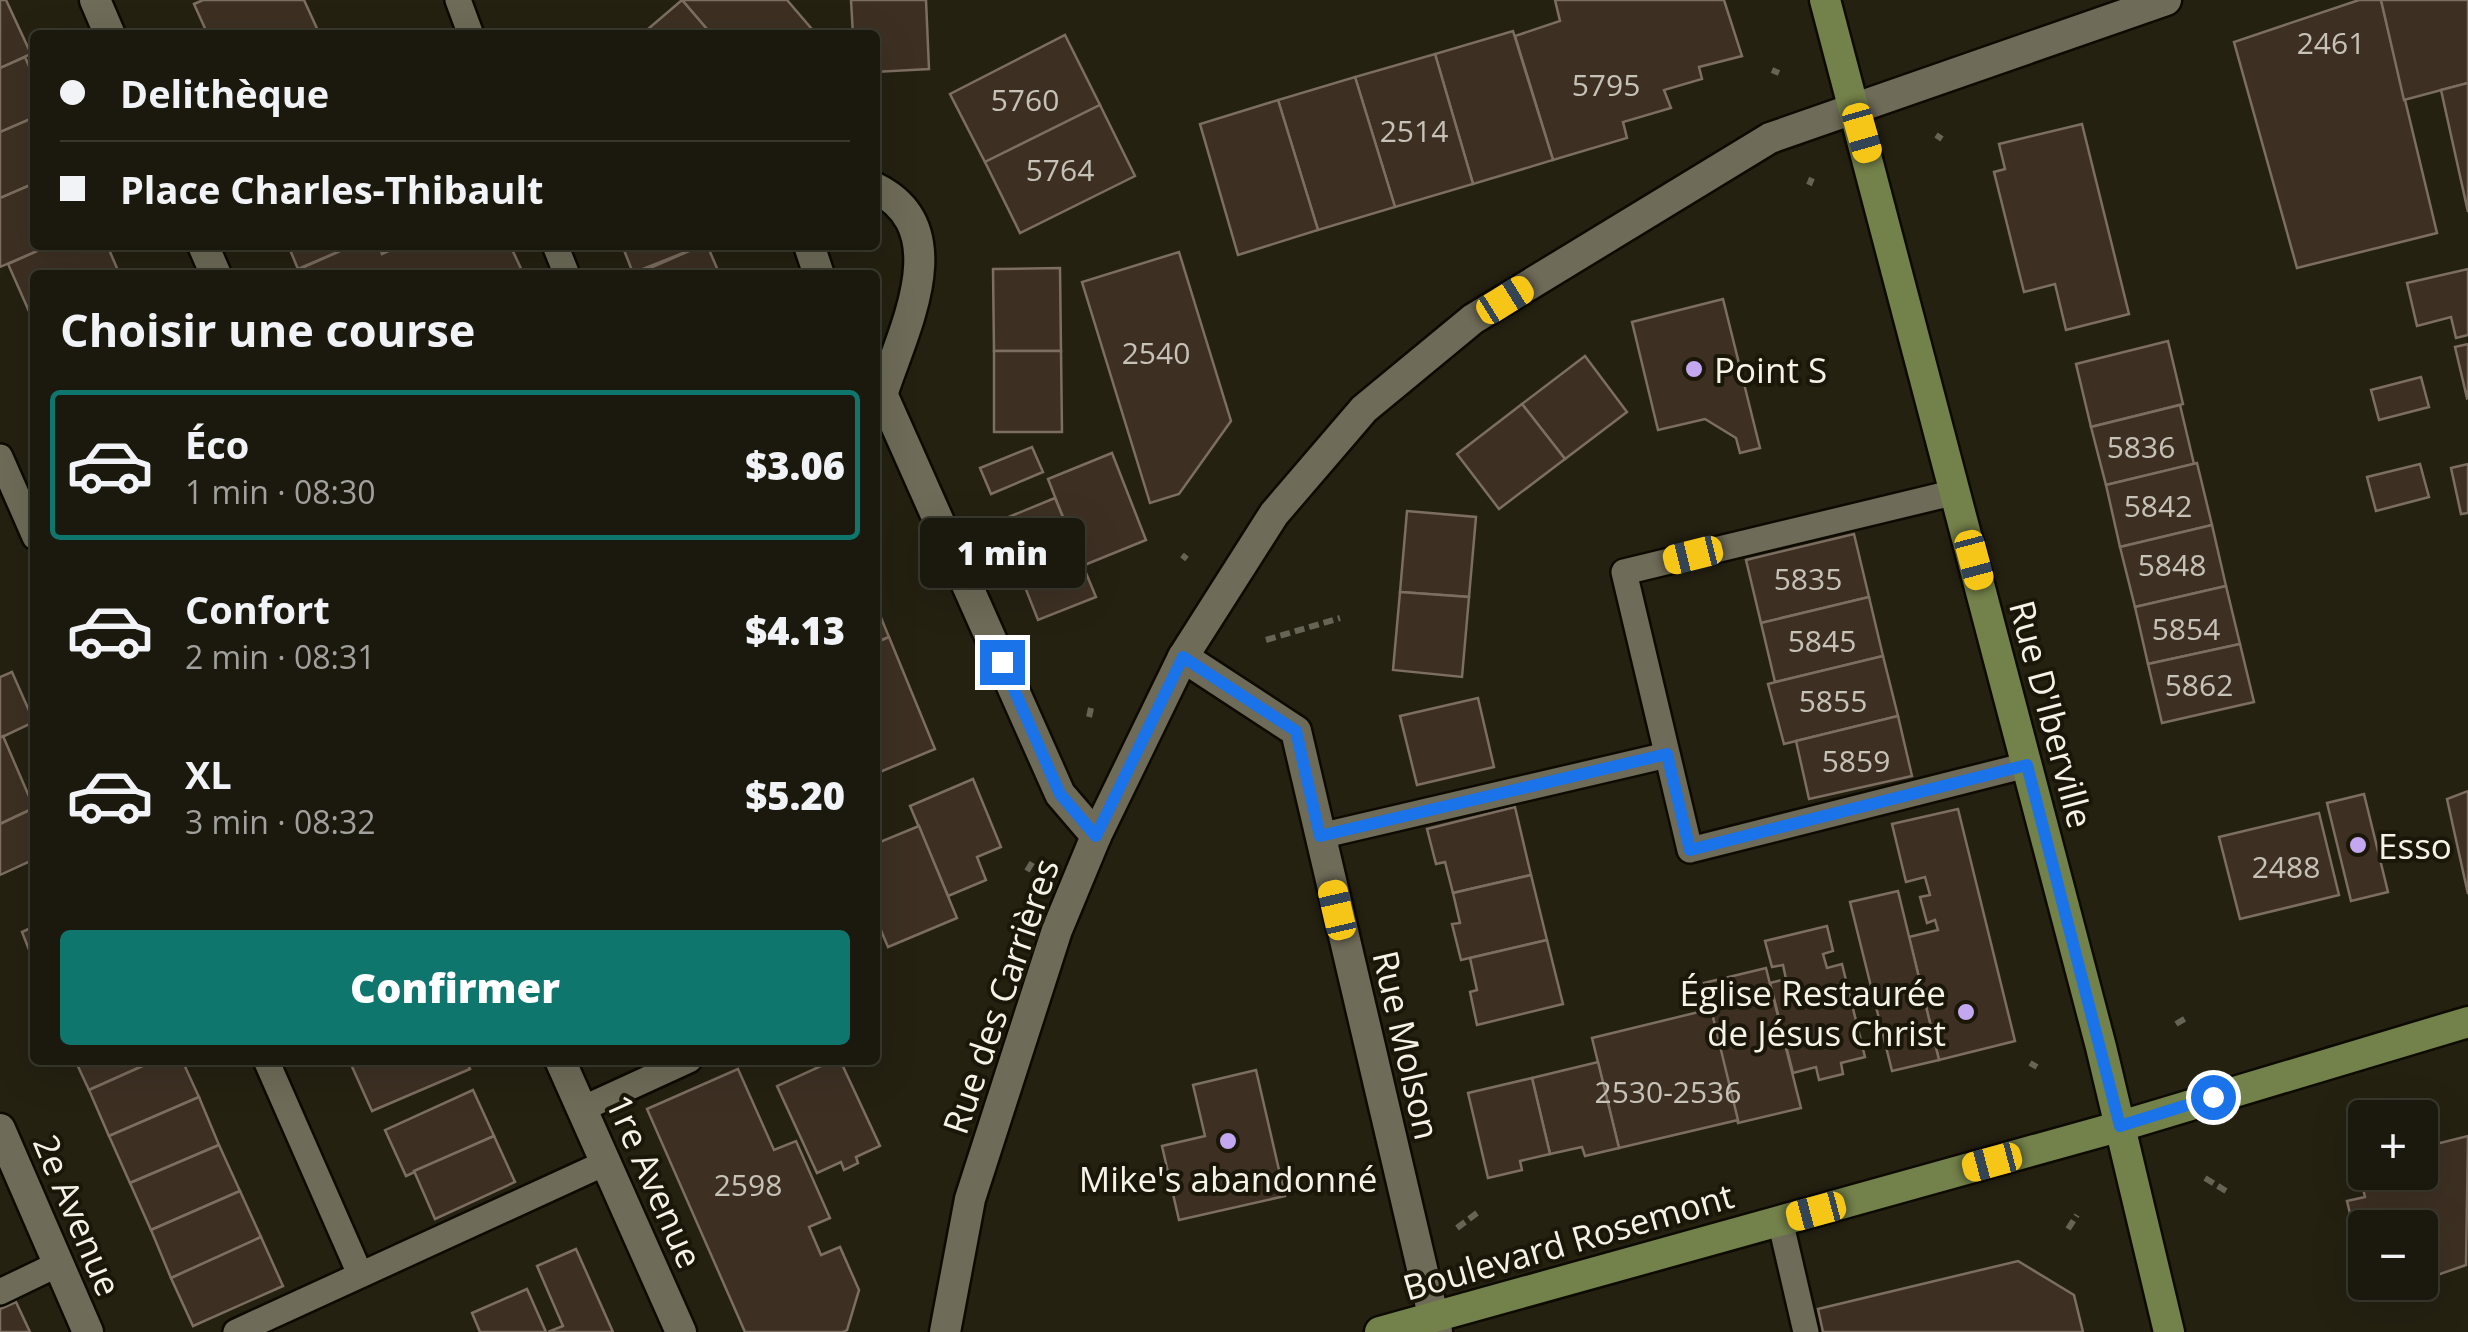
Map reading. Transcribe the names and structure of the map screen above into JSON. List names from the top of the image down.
{
  "streets": {
    "main road": ["Rue D'Iberville", "Boulevard Rosemont"],
    "street": [
      "Rue des Carrières",
      "Rue Molson",
      "1re Avenue",
      "2e Avenue"
    ]
  },
  "crossings": [
    ["Rue D'Iberville", "Rue des Carrières"],
    ["Rue D'Iberville", "Boulevard Rosemont"],
    ["Rue des Carrières", "Rue Molson"],
    ["Rue Molson", "Boulevard Rosemont"]
  ],
  "places": [
    "Point S",
    "Esso",
    "Église Restaurée de Jésus Christ",
    "Mike's abandonné"
  ],
  "house_numbers": [
    "2461",
    "5795",
    "5760",
    "2514",
    "5764",
    "2540",
    "5836",
    "5842",
    "5848",
    "5835",
    "5854",
    "5845",
    "5862",
    "5855",
    "5859",
    "2488",
    "2530-2536",
    "2598"
  ],
  "page": {
    "banner": ["Delithèque", "Place Charles-Thibault"],
    "heading": "Choisir une course",
    "list": [
      {
        "name": "Éco",
        "note": "1 min · 08:30",
        "value": "$3.06"
      },
      {
        "name": "Confort",
        "note": "2 min · 08:31",
        "value": "$4.13"
      },
      {
        "name": "XL",
        "note": "3 min · 08:32",
        "value": "$5.20"
      }
    ],
    "bubble": "1 min",
    "buttons": "Confirmer",
    "map_buttons": ["+", "−"]
  }
}
